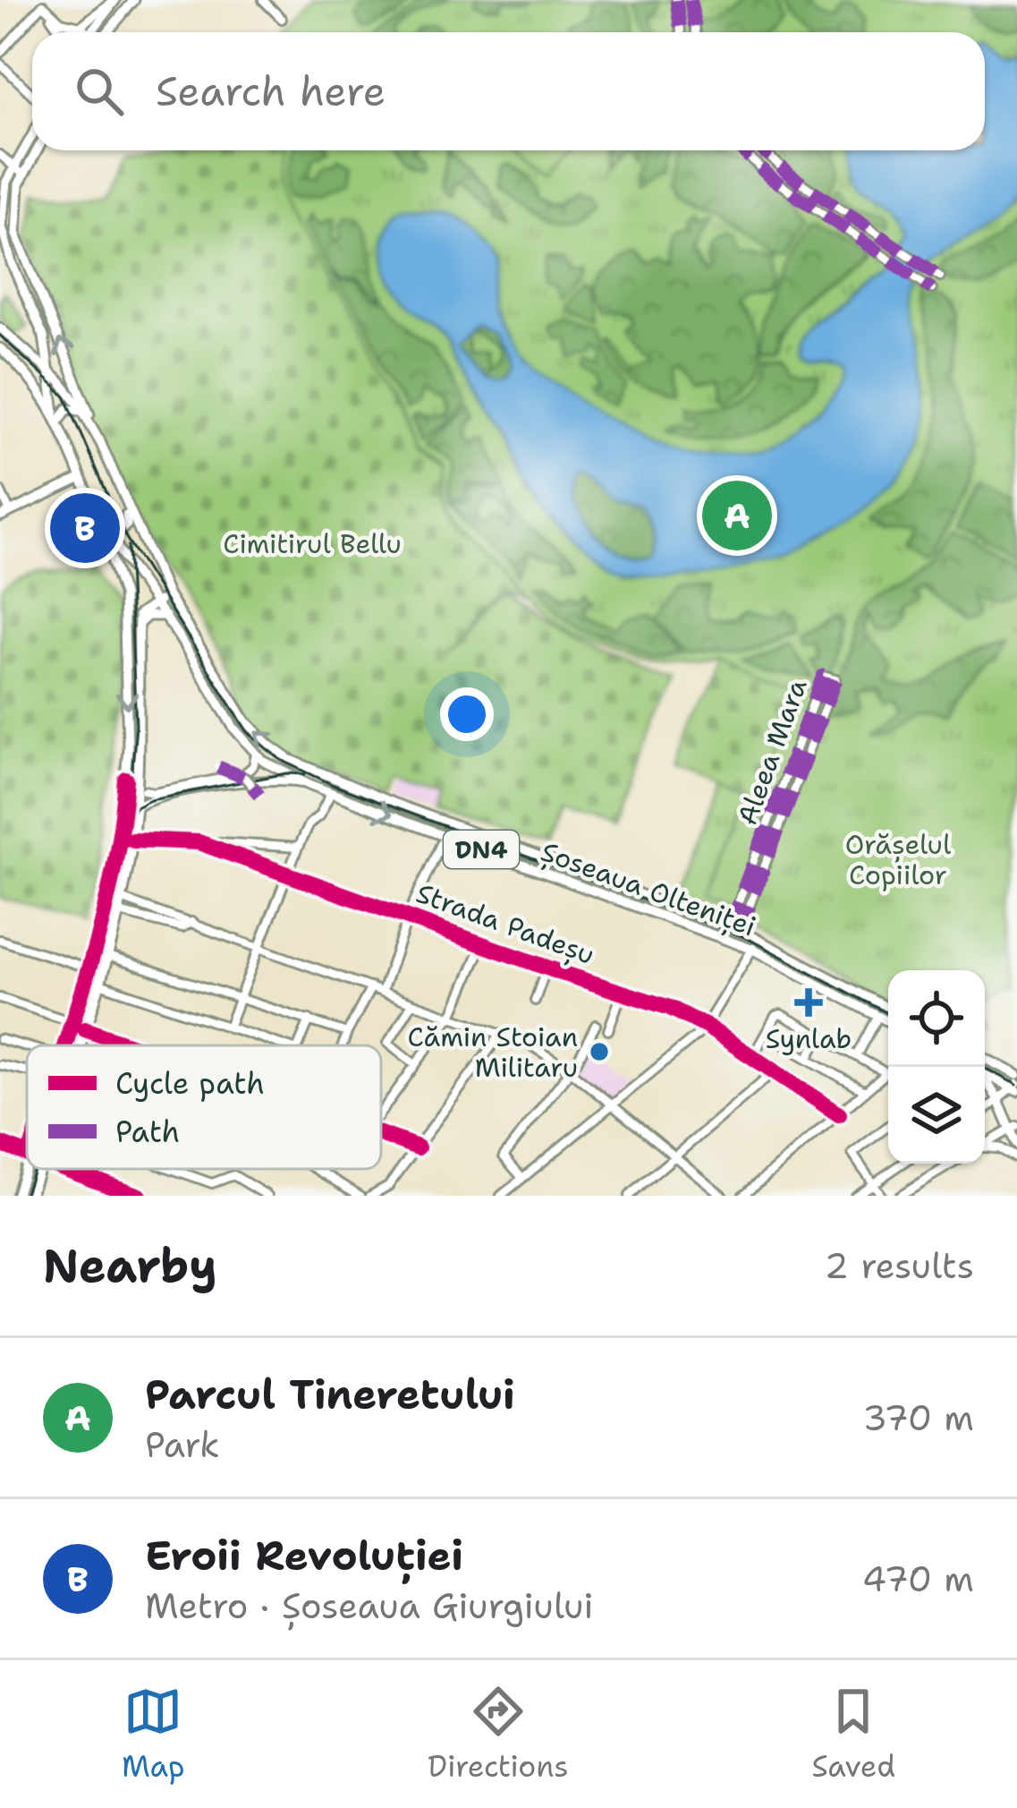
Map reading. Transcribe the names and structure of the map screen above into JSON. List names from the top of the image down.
{
  "streets": {
    "main road": ["DN4", "Șoseaua Olteniței"],
    "street": ["Aleea Mara", "Strada Padeșu"]
  },
  "crossings": [
    ["Aleea Mara", "Șoseaua Olteniței"]
  ],
  "parks": ["Cimitirul Bellu", "Orășelul Copiilor"],
  "places": {
    "health": ["Synlab"],
    "other": ["Cămin Stoian Militaru"]
  },
  "legend": ["Cycle path", "Path"],
  "page": {
    "search": "Search here",
    "pins": ["A", "B"],
    "heading": ["Nearby", "2 results"],
    "list": [
      {
        "mark": "A",
        "name": "Parcul Tineretului",
        "note": "Park",
        "value": "370 m"
      },
      {
        "mark": "B",
        "name": "Eroii Revoluției",
        "note": "Metro · Șoseaua Giurgiului",
        "value": "470 m"
      }
    ],
    "nav": ["Map", "Directions", "Saved"]
  }
}
